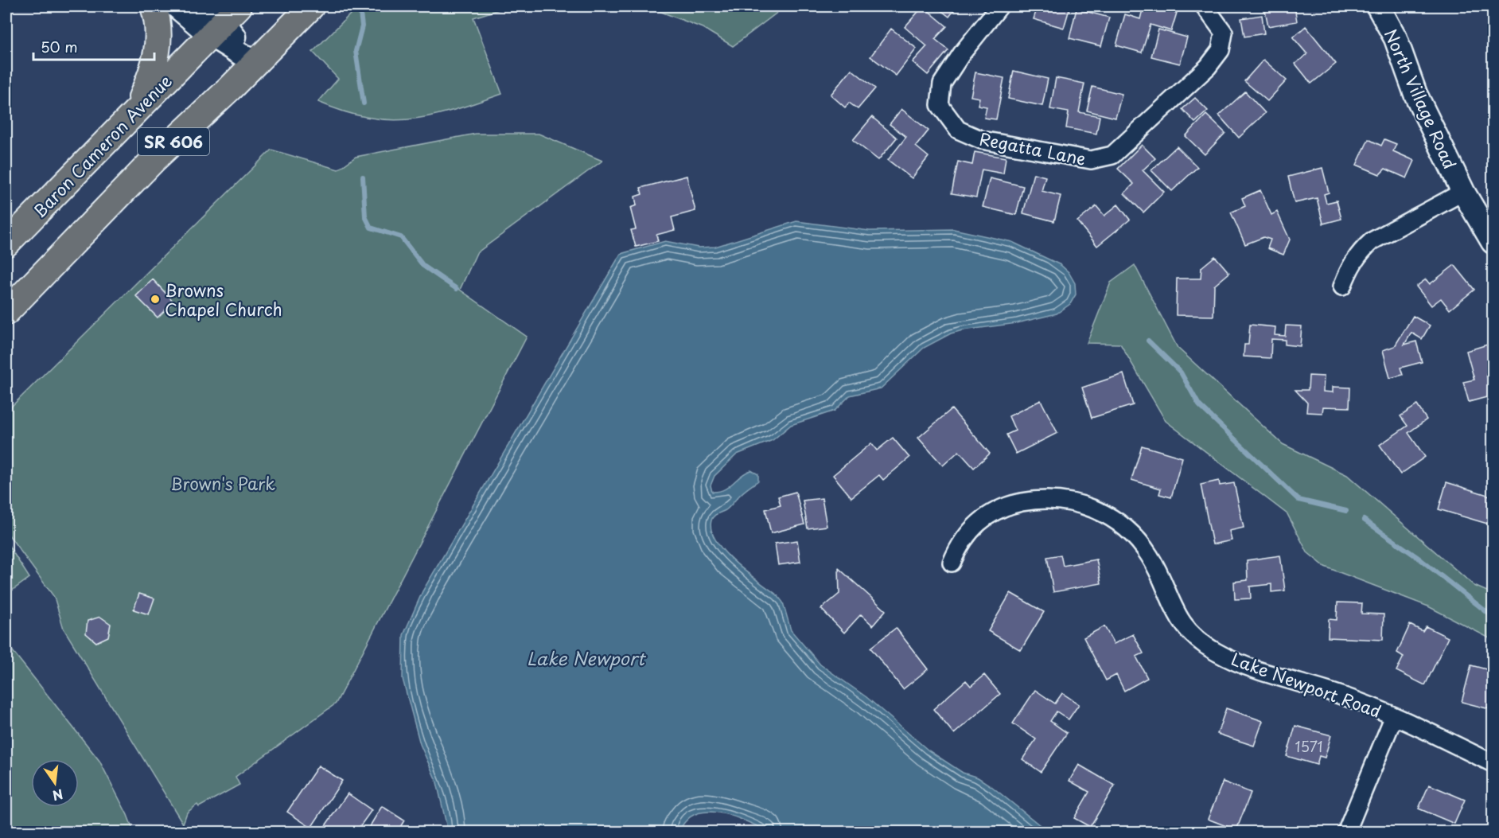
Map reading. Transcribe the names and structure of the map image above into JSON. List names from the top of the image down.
{
  "streets": {
    "main road": ["SR 606", "Baron Cameron Avenue"],
    "street": ["North Village Road", "Regatta Lane", "Lake Newport Road"]
  },
  "water": ["Lake Newport"],
  "parks": ["Brown's Park"],
  "places": ["Browns Chapel Church"],
  "house_numbers": ["1571"],
  "scale_bar": "50 m",
  "north": "bottom"
}
